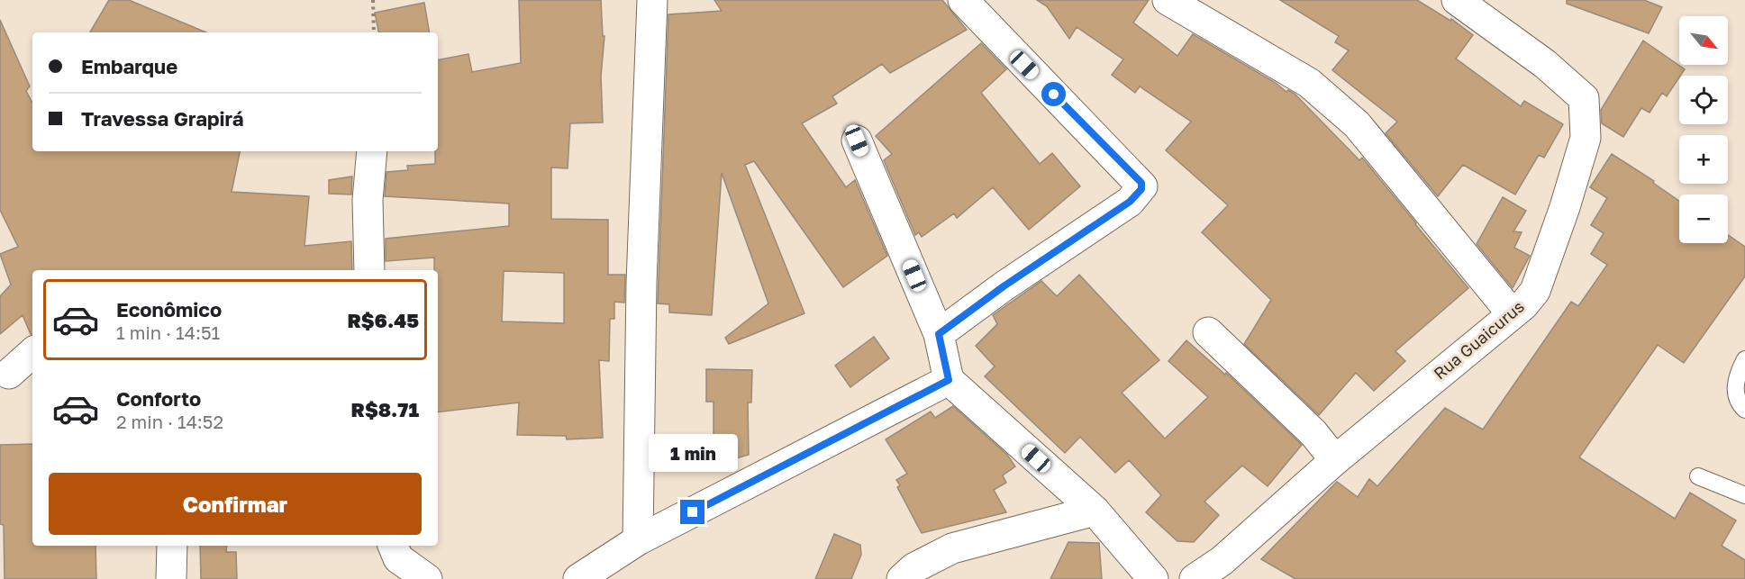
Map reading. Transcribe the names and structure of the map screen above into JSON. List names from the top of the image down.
{
  "streets": {
    "street": ["Rua Guaicurus"]
  },
  "north": "bottom right",
  "page": {
    "map_buttons": ["+", "−"],
    "banner": ["Embarque", "Travessa Grapirá"],
    "list": [
      {
        "name": "Econômico",
        "note": "1 min · 14:51",
        "value": "R$6.45"
      },
      {
        "name": "Conforto",
        "note": "2 min · 14:52",
        "value": "R$8.71"
      }
    ],
    "bubble": "1 min",
    "buttons": "Confirmar"
  }
}
